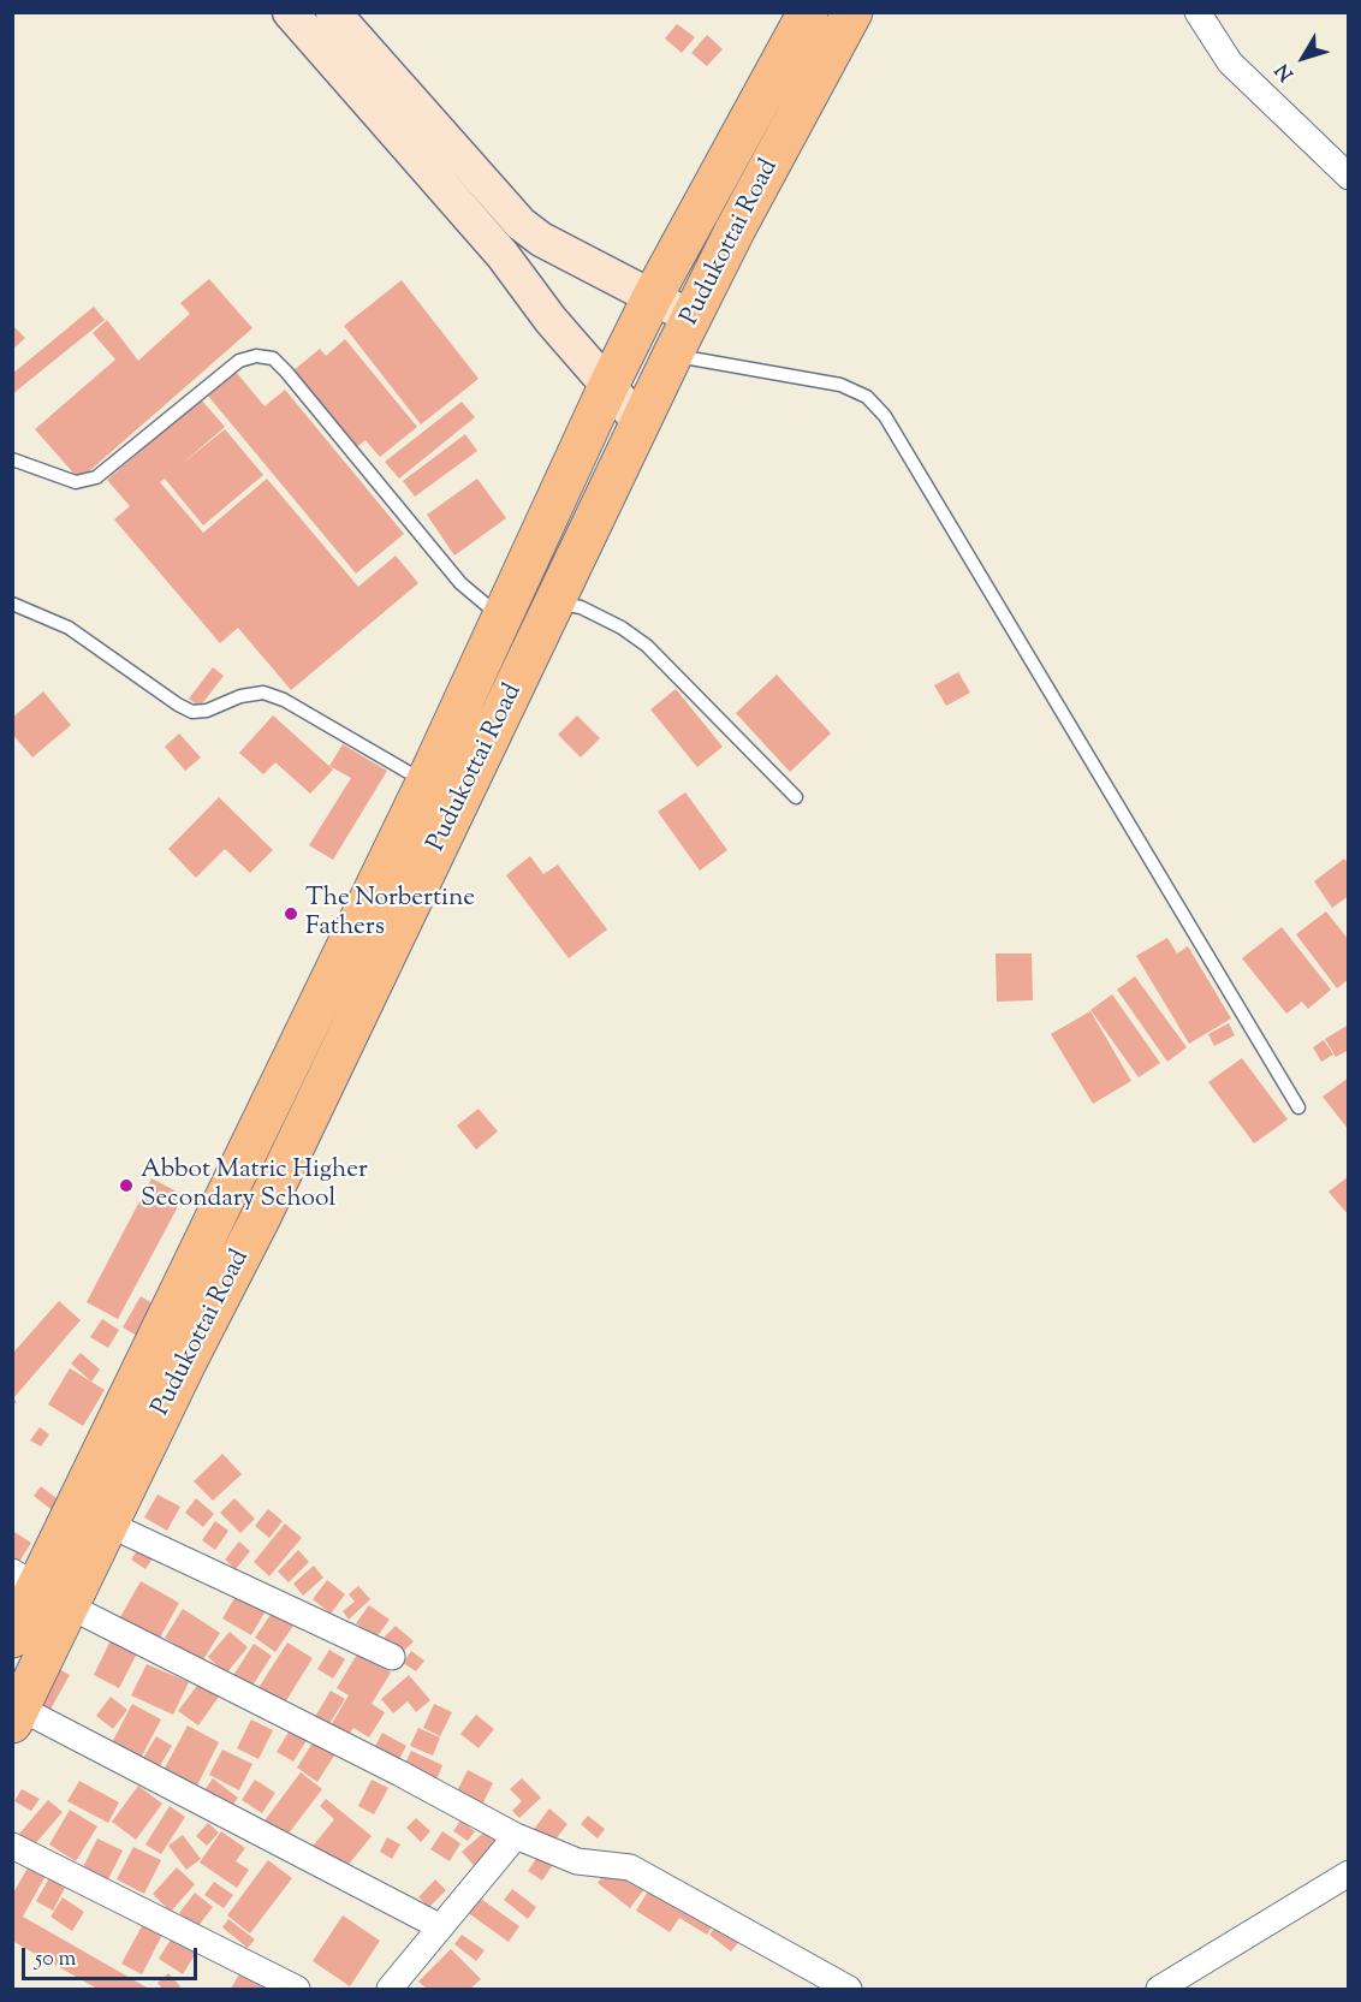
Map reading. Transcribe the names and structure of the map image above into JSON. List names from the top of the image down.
{
  "streets": {
    "highway": ["Pudukottai Road"]
  },
  "places": ["The Norbertine Fathers", "Abbot Matric Higher Secondary School"],
  "scale_bar": "50 m",
  "north": "bottom left"
}
